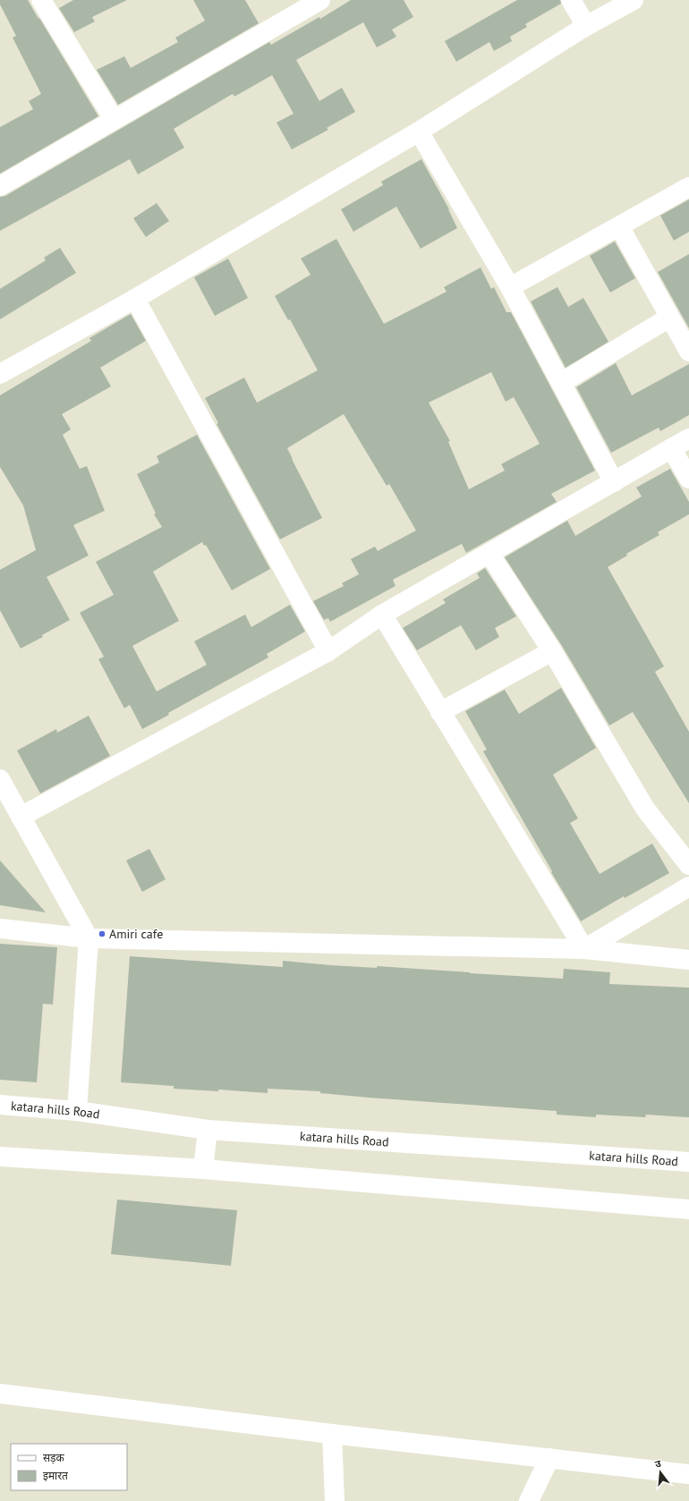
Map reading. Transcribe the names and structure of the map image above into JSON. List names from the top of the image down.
{
  "streets": {
    "street": ["katara hills Road"]
  },
  "places": ["Amiri cafe"],
  "legend": ["सड़क", "इमारत"],
  "north": "top"
}
